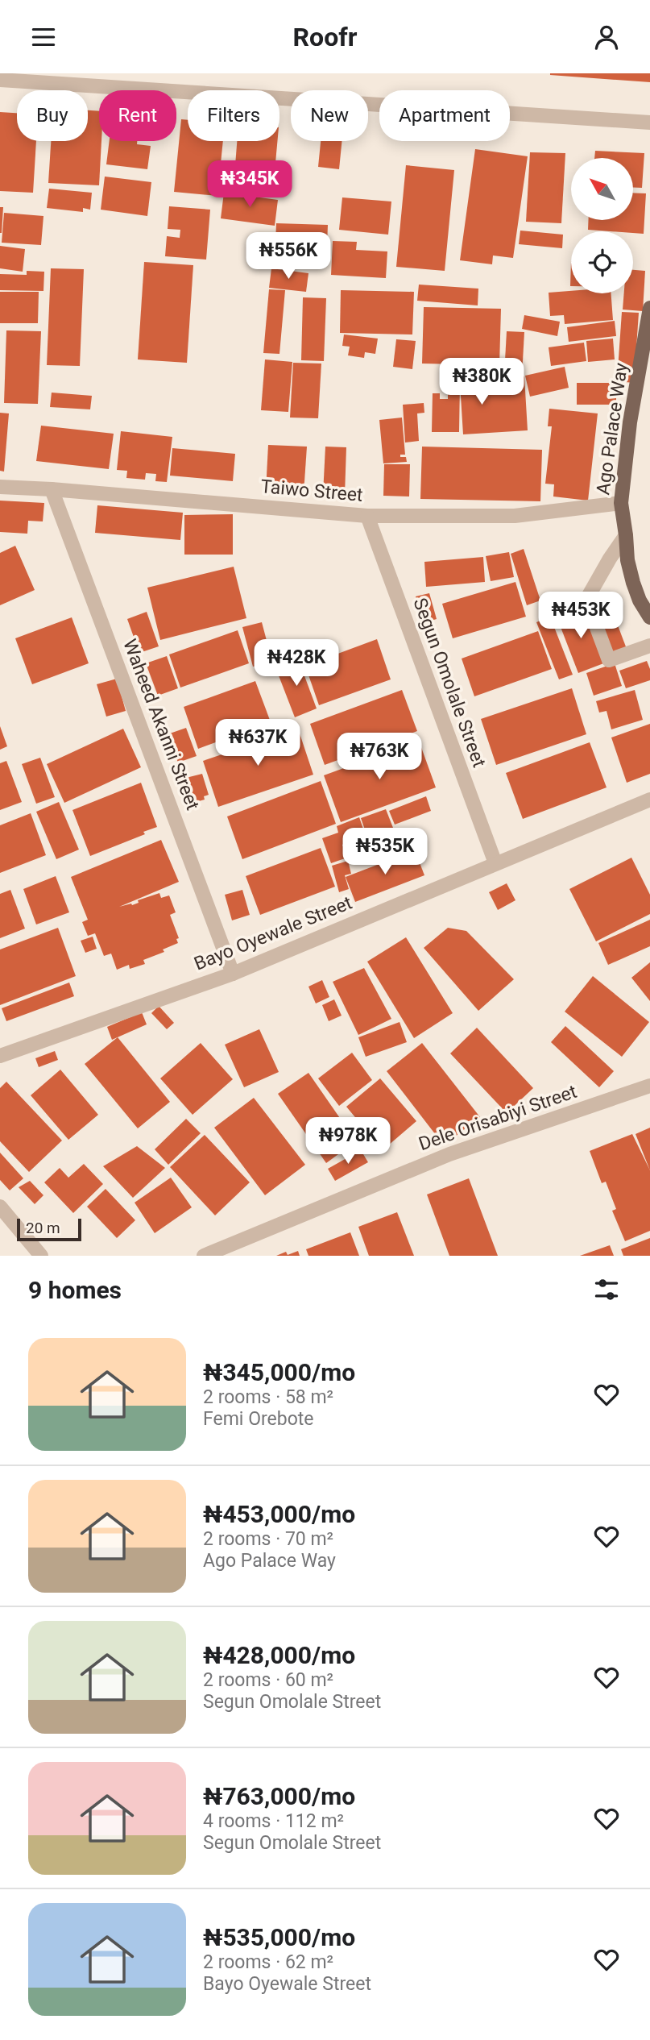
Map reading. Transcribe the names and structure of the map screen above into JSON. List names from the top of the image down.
{
  "streets": {
    "main road": ["Ago Palace Way"],
    "street": [
      "Taiwo Street",
      "Segun Omolale Street",
      "Waheed Akanni Street",
      "Bayo Oyewale Street",
      "Dele Orisabiyi Street"
    ]
  },
  "crossings": [
    ["Ago Palace Way", "Taiwo Street"],
    ["Taiwo Street", "Segun Omolale Street"],
    ["Taiwo Street", "Waheed Akanni Street"],
    ["Segun Omolale Street", "Bayo Oyewale Street"],
    ["Waheed Akanni Street", "Bayo Oyewale Street"]
  ],
  "scale_bar": "20 m",
  "north": "top left",
  "page": {
    "header": "Roofr",
    "chip": [
      "Buy",
      "Rent",
      "Filters",
      "New",
      "Apartment"
    ],
    "price": [
      "₦345K",
      "₦556K",
      "₦380K",
      "₦453K",
      "₦428K",
      "₦637K",
      "₦763K",
      "₦535K",
      "₦978K"
    ],
    "scale": "20 m",
    "heading": "9 homes",
    "list": [
      {
        "name": "₦345,000/mo",
        "note": "2 rooms · 58 m² · Femi Orebote"
      },
      {
        "name": "₦453,000/mo",
        "note": "2 rooms · 70 m² · Ago Palace Way"
      },
      {
        "name": "₦428,000/mo",
        "note": "2 rooms · 60 m² · Segun Omolale Street"
      },
      {
        "name": "₦763,000/mo",
        "note": "4 rooms · 112 m² · Segun Omolale Street"
      },
      {
        "name": "₦535,000/mo",
        "note": "2 rooms · 62 m² · Bayo Oyewale Street"
      }
    ]
  }
}
